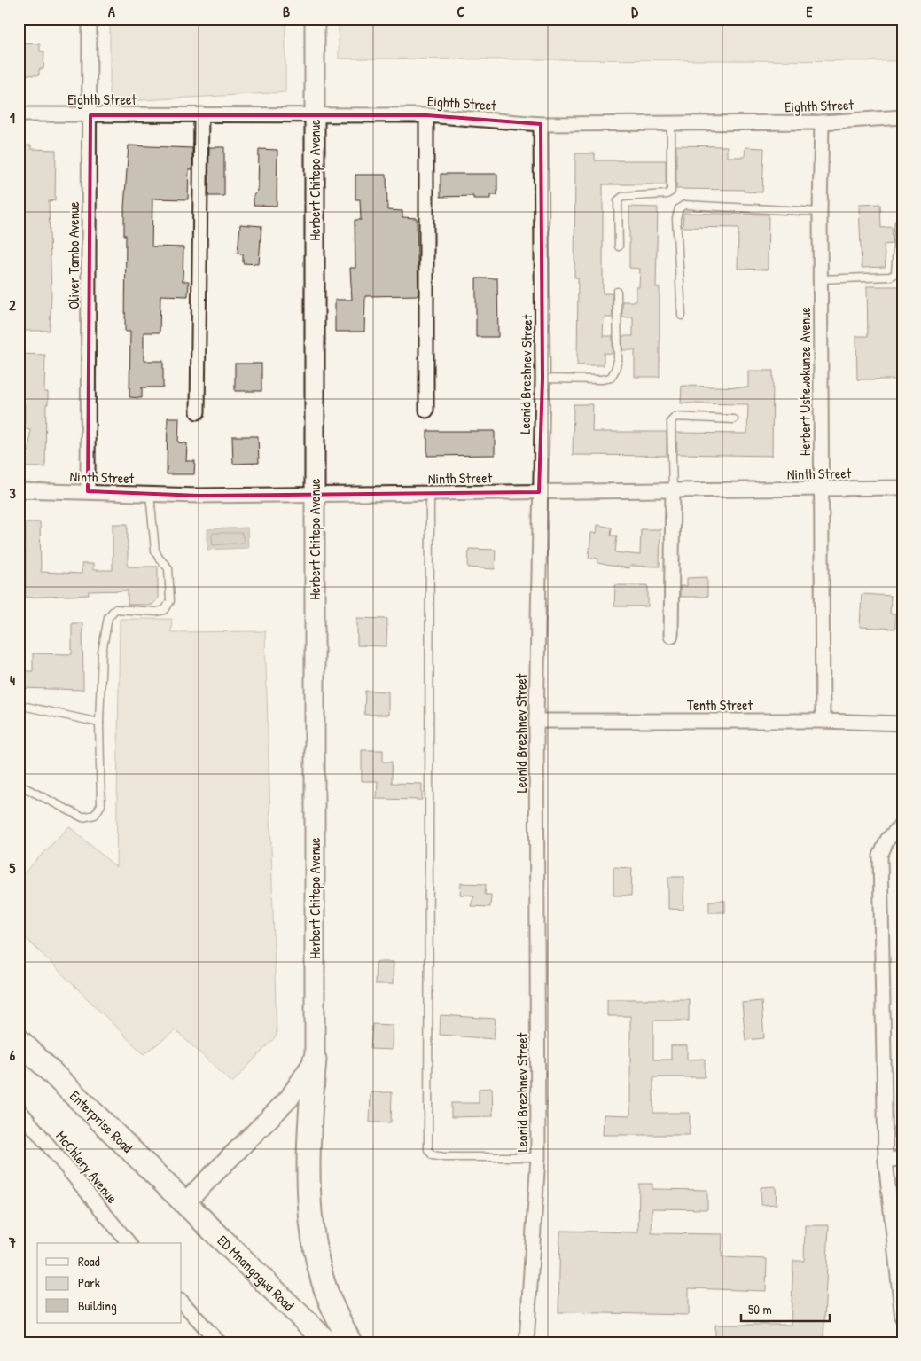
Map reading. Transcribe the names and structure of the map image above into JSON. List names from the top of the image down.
{
  "streets": {
    "highway": ["Enterprise Road", "ED Mnangagwa Road"],
    "main road": ["Herbert Chitepo Avenue"],
    "street": [
      "Eighth Street",
      "Oliver Tambo Avenue",
      "Leonid Brezhnev Street",
      "Herbert Ushewokunze Avenue",
      "Ninth Street",
      "Tenth Street",
      "McChlery Avenue"
    ]
  },
  "crossings": [
    ["Eighth Street", "Herbert Chitepo Avenue"],
    ["Eighth Street", "Oliver Tambo Avenue"],
    ["Eighth Street", "Leonid Brezhnev Street"],
    ["Eighth Street", "Herbert Ushewokunze Avenue"],
    ["Herbert Chitepo Avenue", "Ninth Street"],
    ["Oliver Tambo Avenue", "Ninth Street"],
    ["Leonid Brezhnev Street", "Ninth Street"],
    ["Leonid Brezhnev Street", "Tenth Street"],
    ["Herbert Ushewokunze Avenue", "Ninth Street"],
    ["Herbert Ushewokunze Avenue", "Tenth Street"],
    ["Enterprise Road", "ED Mnangagwa Road"]
  ],
  "legend": ["Road", "Park", "Building"],
  "scale_bar": "50 m",
  "grid": {
    "columns": [
      "A",
      "B",
      "C",
      "D",
      "E"
    ],
    "rows": [
      "1",
      "2",
      "3",
      "4",
      "5",
      "6",
      "7"
    ]
  }
}
